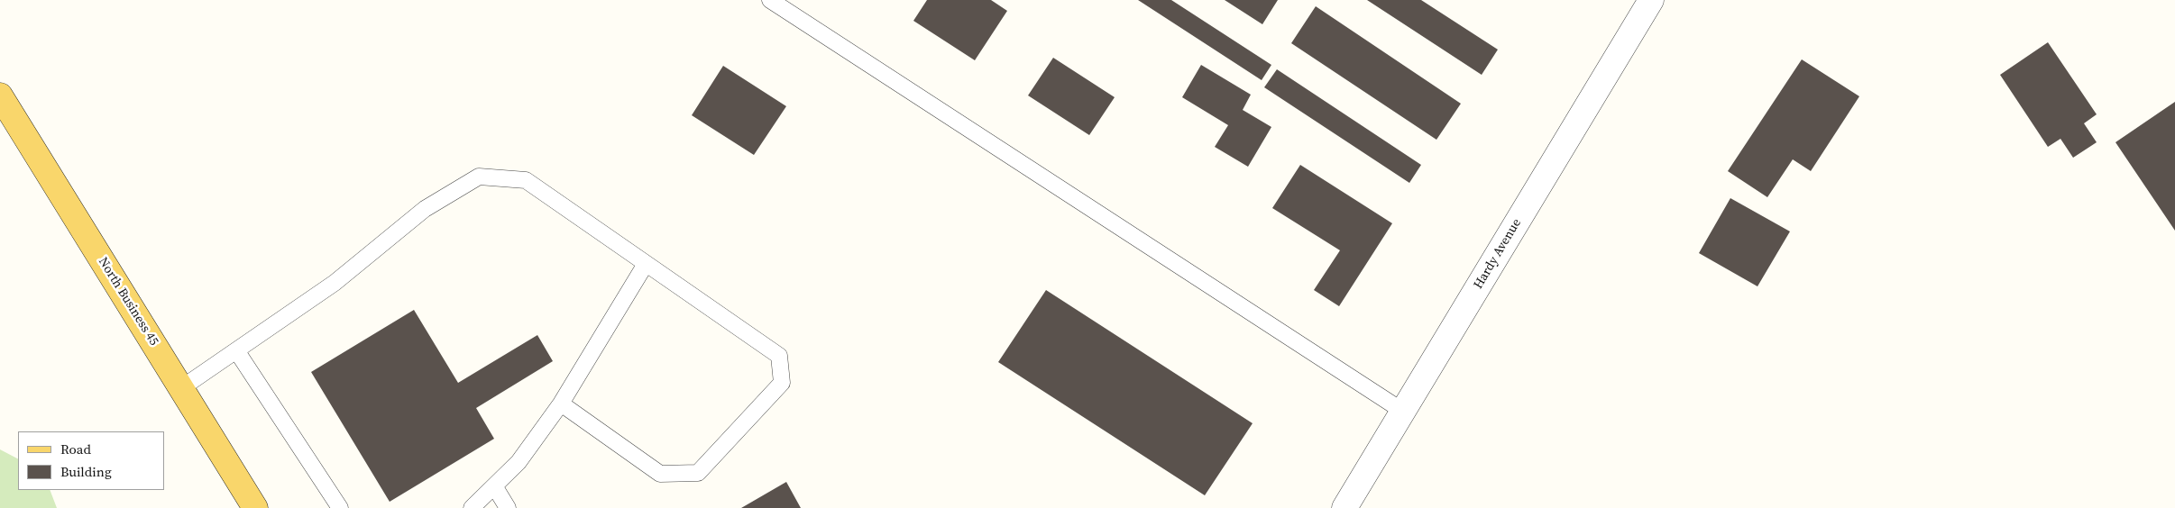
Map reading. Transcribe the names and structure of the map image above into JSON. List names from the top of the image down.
{
  "streets": {
    "main road": ["North Business 45"],
    "street": ["Hardy Avenue"]
  },
  "legend": ["Road", "Building"]
}
